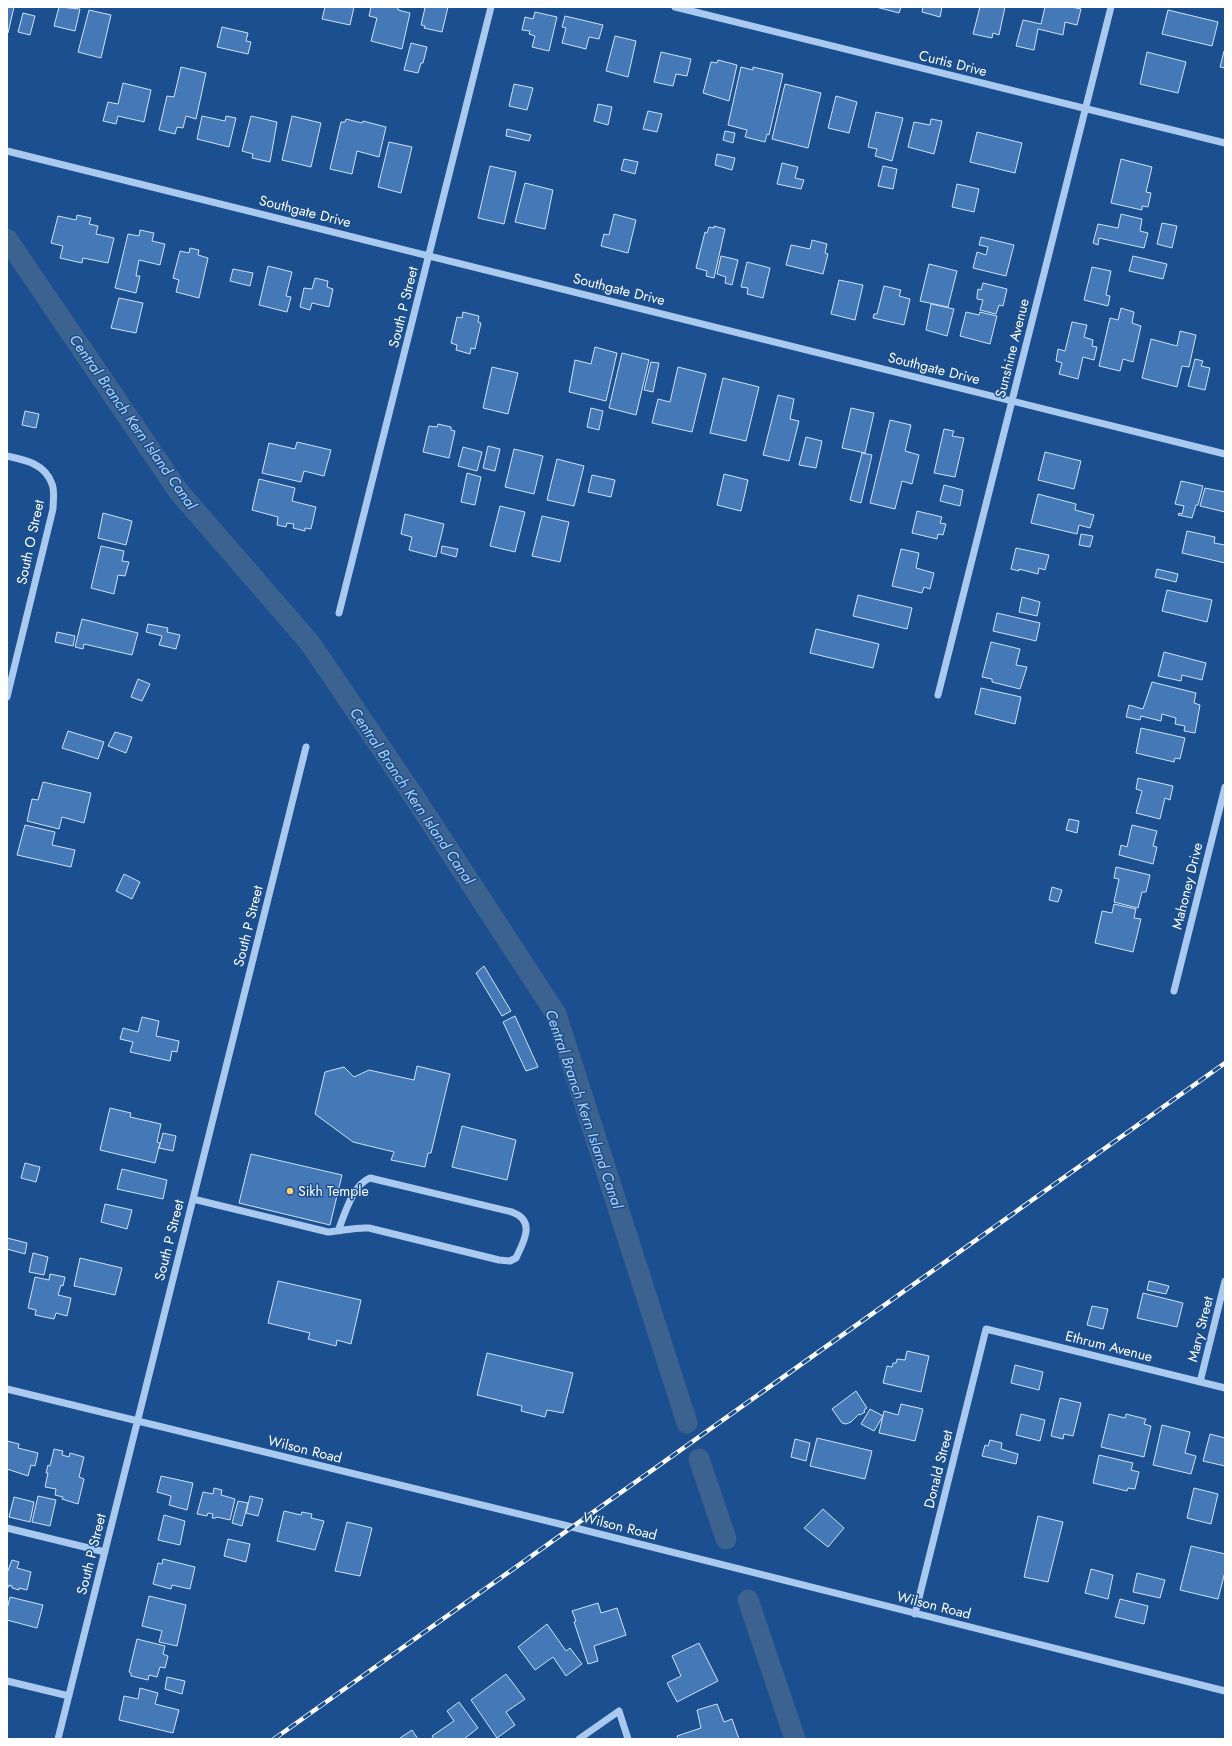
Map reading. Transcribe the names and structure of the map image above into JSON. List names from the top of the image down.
{
  "streets": {
    "street": [
      "Curtis Drive",
      "Southgate Drive",
      "South P Street",
      "Sunshine Avenue",
      "South O Street",
      "Mahoney Drive",
      "Mary Street",
      "Ethrum Avenue",
      "Wilson Road",
      "Donald Street"
    ]
  },
  "crossings": [
    ["Curtis Drive", "Sunshine Avenue"],
    ["Southgate Drive", "South P Street"],
    ["Southgate Drive", "Sunshine Avenue"],
    ["South P Street", "Wilson Road"],
    ["Mary Street", "Ethrum Avenue"],
    ["Ethrum Avenue", "Donald Street"],
    ["Wilson Road", "Donald Street"]
  ],
  "water": ["Central Branch Kern Island Canal"],
  "places": ["Sikh Temple"]
}
